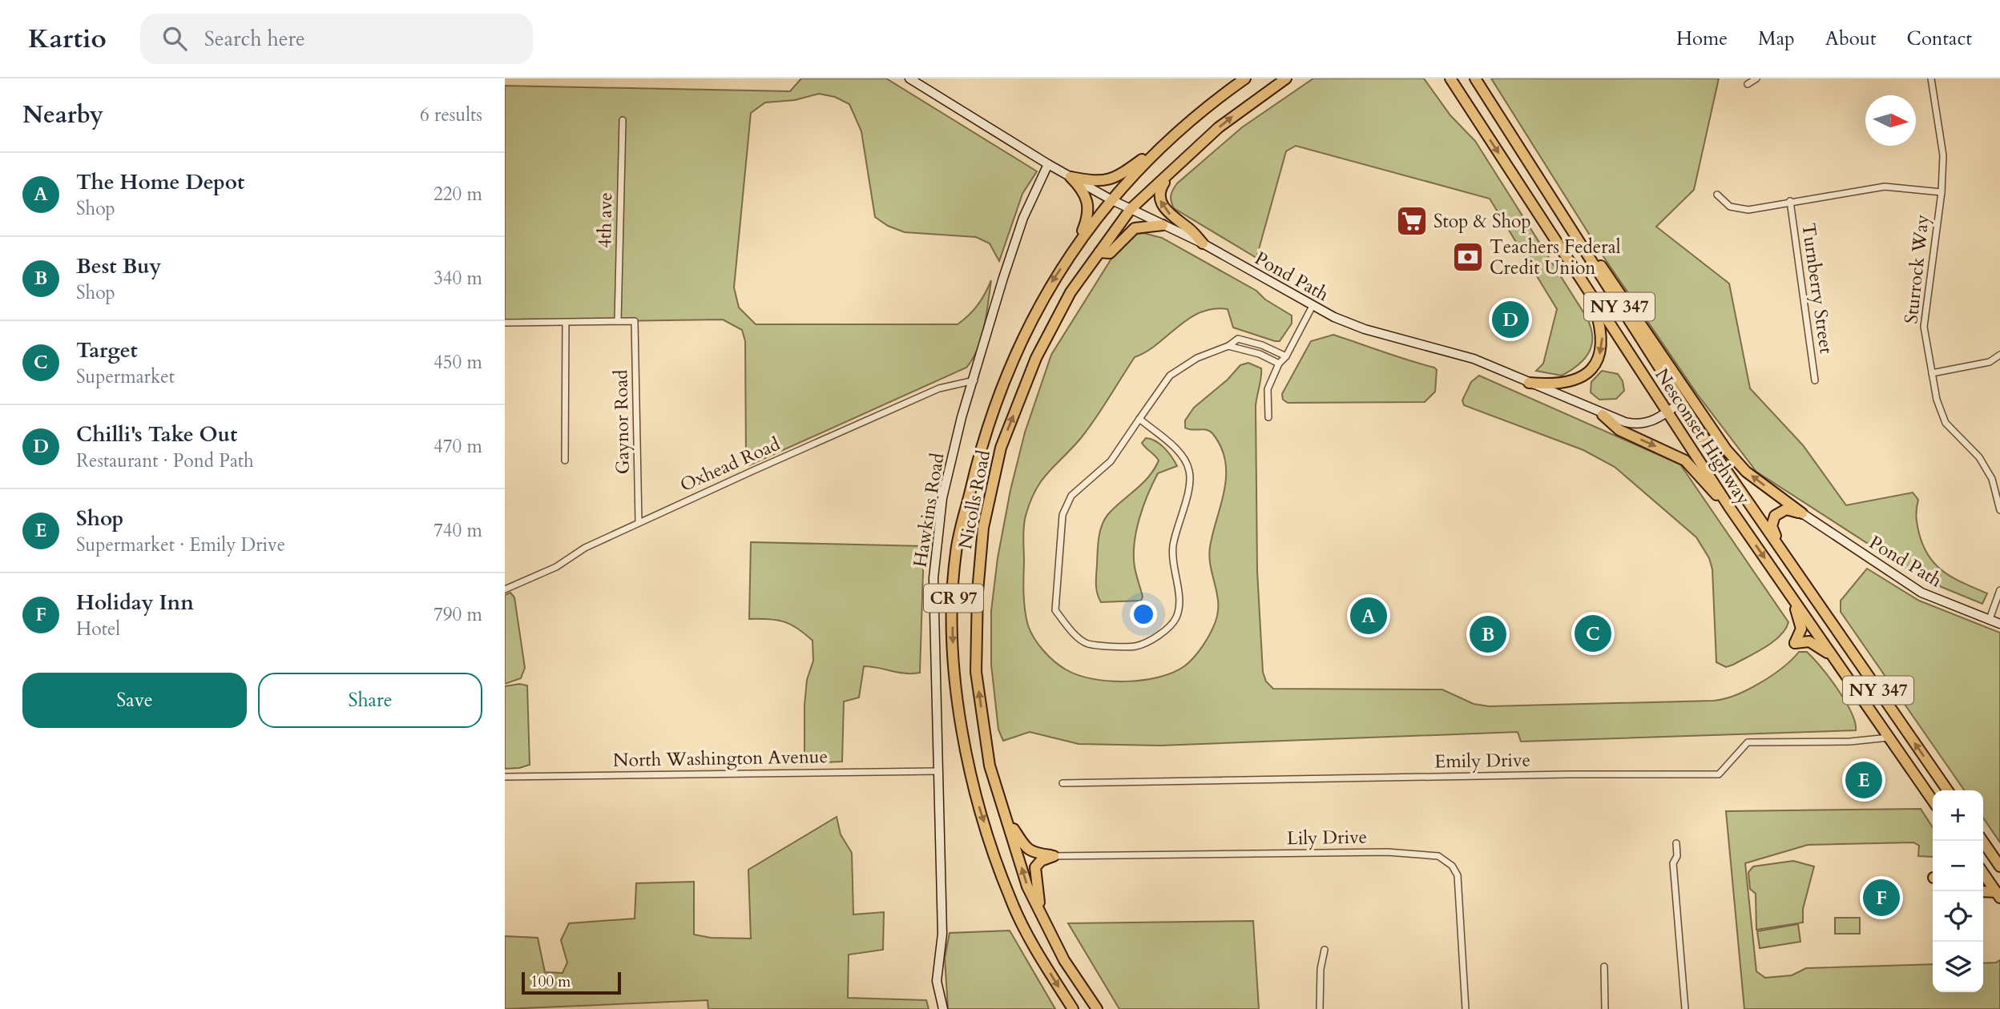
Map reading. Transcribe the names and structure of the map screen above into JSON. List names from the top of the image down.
{
  "streets": {
    "highway": [
      "NY 347",
      "Nesconset Highway",
      "Nicolls Road",
      "CR 97"
    ],
    "street": [
      "4th ave",
      "Sturrock Way",
      "Pond Path",
      "Turnberry Street",
      "Gaynor Road",
      "Oxhead Road",
      "Hawkins Road",
      "North Washington Avenue",
      "Emily Drive",
      "Lily Drive"
    ]
  },
  "crossings": [
    ["4th ave", "Gaynor Road"],
    ["Pond Path", "Nesconset Highway"],
    ["Pond Path", "Nicolls Road"],
    ["Pond Path", "Hawkins Road"],
    ["Gaynor Road", "Oxhead Road"],
    ["Nesconset Highway", "Emily Drive"],
    ["Oxhead Road", "Hawkins Road"],
    ["Hawkins Road", "North Washington Avenue"]
  ],
  "places": {
    "supermarket": ["Stop & Shop"],
    "bank": ["Teachers Federal Credit Union"]
  },
  "scale_bar": "100 m",
  "north": "right",
  "page": {
    "header": "Kartio",
    "search": "Search here",
    "nav": [
      "Home",
      "Map",
      "About",
      "Contact"
    ],
    "heading": ["Nearby", "6 results"],
    "list": [
      {
        "mark": "A",
        "name": "The Home Depot",
        "note": "Shop",
        "value": "220 m"
      },
      {
        "mark": "B",
        "name": "Best Buy",
        "note": "Shop",
        "value": "340 m"
      },
      {
        "mark": "C",
        "name": "Target",
        "note": "Supermarket",
        "value": "450 m"
      },
      {
        "mark": "D",
        "name": "Chilli's Take Out",
        "note": "Restaurant · Pond Path",
        "value": "470 m"
      },
      {
        "mark": "E",
        "name": "Shop",
        "note": "Supermarket · Emily Drive",
        "value": "740 m"
      },
      {
        "mark": "F",
        "name": "Holiday Inn",
        "note": "Hotel",
        "value": "790 m"
      }
    ],
    "pins": [
      "D",
      "A",
      "C",
      "B",
      "E",
      "F"
    ],
    "buttons": ["Save", "Share"],
    "map_buttons": ["+", "−"],
    "scale": "100 m"
  }
}
